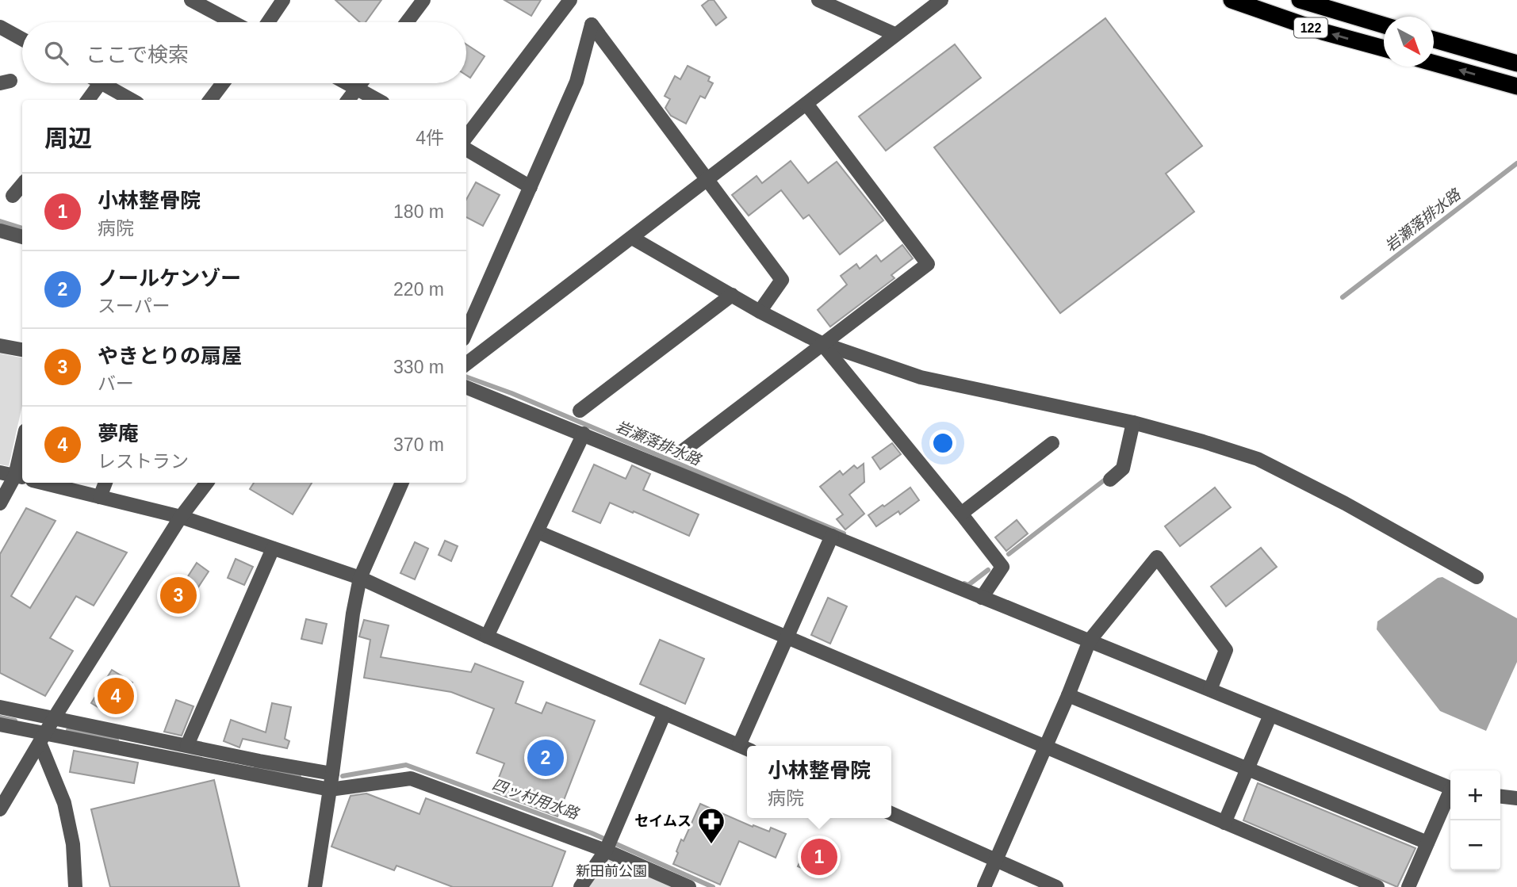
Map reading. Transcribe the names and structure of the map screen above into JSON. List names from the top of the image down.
{
  "streets": {
    "highway": ["122"]
  },
  "water": ["岩瀬落排水路", "四ッ村用水路"],
  "parks": ["新田前公園"],
  "places": {
    "pharmacy": ["セイムス"]
  },
  "north": "bottom right",
  "page": {
    "search": "ここで検索",
    "heading": ["周辺", "4件"],
    "list": [
      {
        "mark": "1",
        "name": "小林整骨院",
        "note": "病院",
        "value": "180 m"
      },
      {
        "mark": "2",
        "name": "ノールケンゾー",
        "note": "スーパー",
        "value": "220 m"
      },
      {
        "mark": "3",
        "name": "やきとりの扇屋",
        "note": "バー",
        "value": "330 m"
      },
      {
        "mark": "4",
        "name": "夢庵",
        "note": "レストラン",
        "value": "370 m"
      }
    ],
    "pins": [
      "3",
      "4",
      "2",
      "1"
    ],
    "popup": ["小林整骨院", "病院"],
    "map_buttons": ["+", "−"]
  }
}
